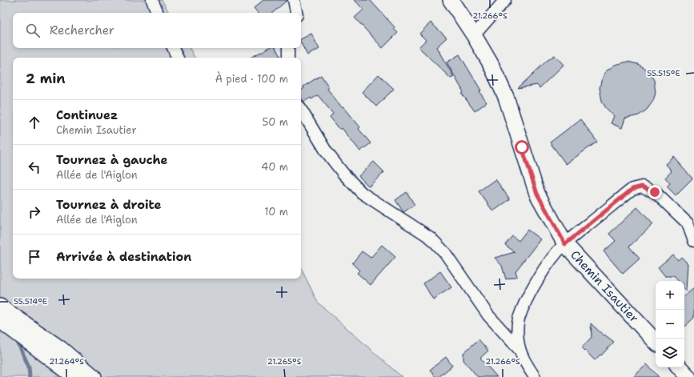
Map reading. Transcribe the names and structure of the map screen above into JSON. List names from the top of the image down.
{
  "streets": {
    "main road": ["Chemin Isautier"]
  },
  "page": {
    "search": "Rechercher",
    "heading": ["2 min", "À pied · 100 m"],
    "list": [
      ["Continuez", "Chemin Isautier", "50 m"],
      ["Tournez à gauche", "Allée de l'Aiglon", "40 m"],
      ["Tournez à droite", "Allée de l'Aiglon", "10 m"],
      "Arrivée à destination"
    ],
    "map_buttons": ["+", "−"]
  },
  "coordinates": [
    "21.266°S",
    "55.515°E",
    "55.514°E",
    "21.264°S",
    "21.265°S"
  ]
}
